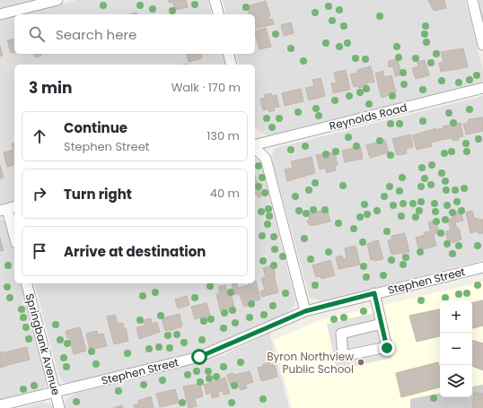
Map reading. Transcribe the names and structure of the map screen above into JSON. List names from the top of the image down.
{
  "streets": {
    "street": ["Reynolds Road", "Stephen Street", "Springbank Avenue"]
  },
  "crossings": [
    ["Stephen Street", "Springbank Avenue"]
  ],
  "places": ["Byron Northview Public School"],
  "page": {
    "search": "Search here",
    "heading": ["3 min", "Walk · 170 m"],
    "list": [
      ["Continue", "Stephen Street", "130 m"],
      ["Turn right", "40 m"],
      "Arrive at destination"
    ],
    "map_buttons": ["+", "−"]
  }
}
